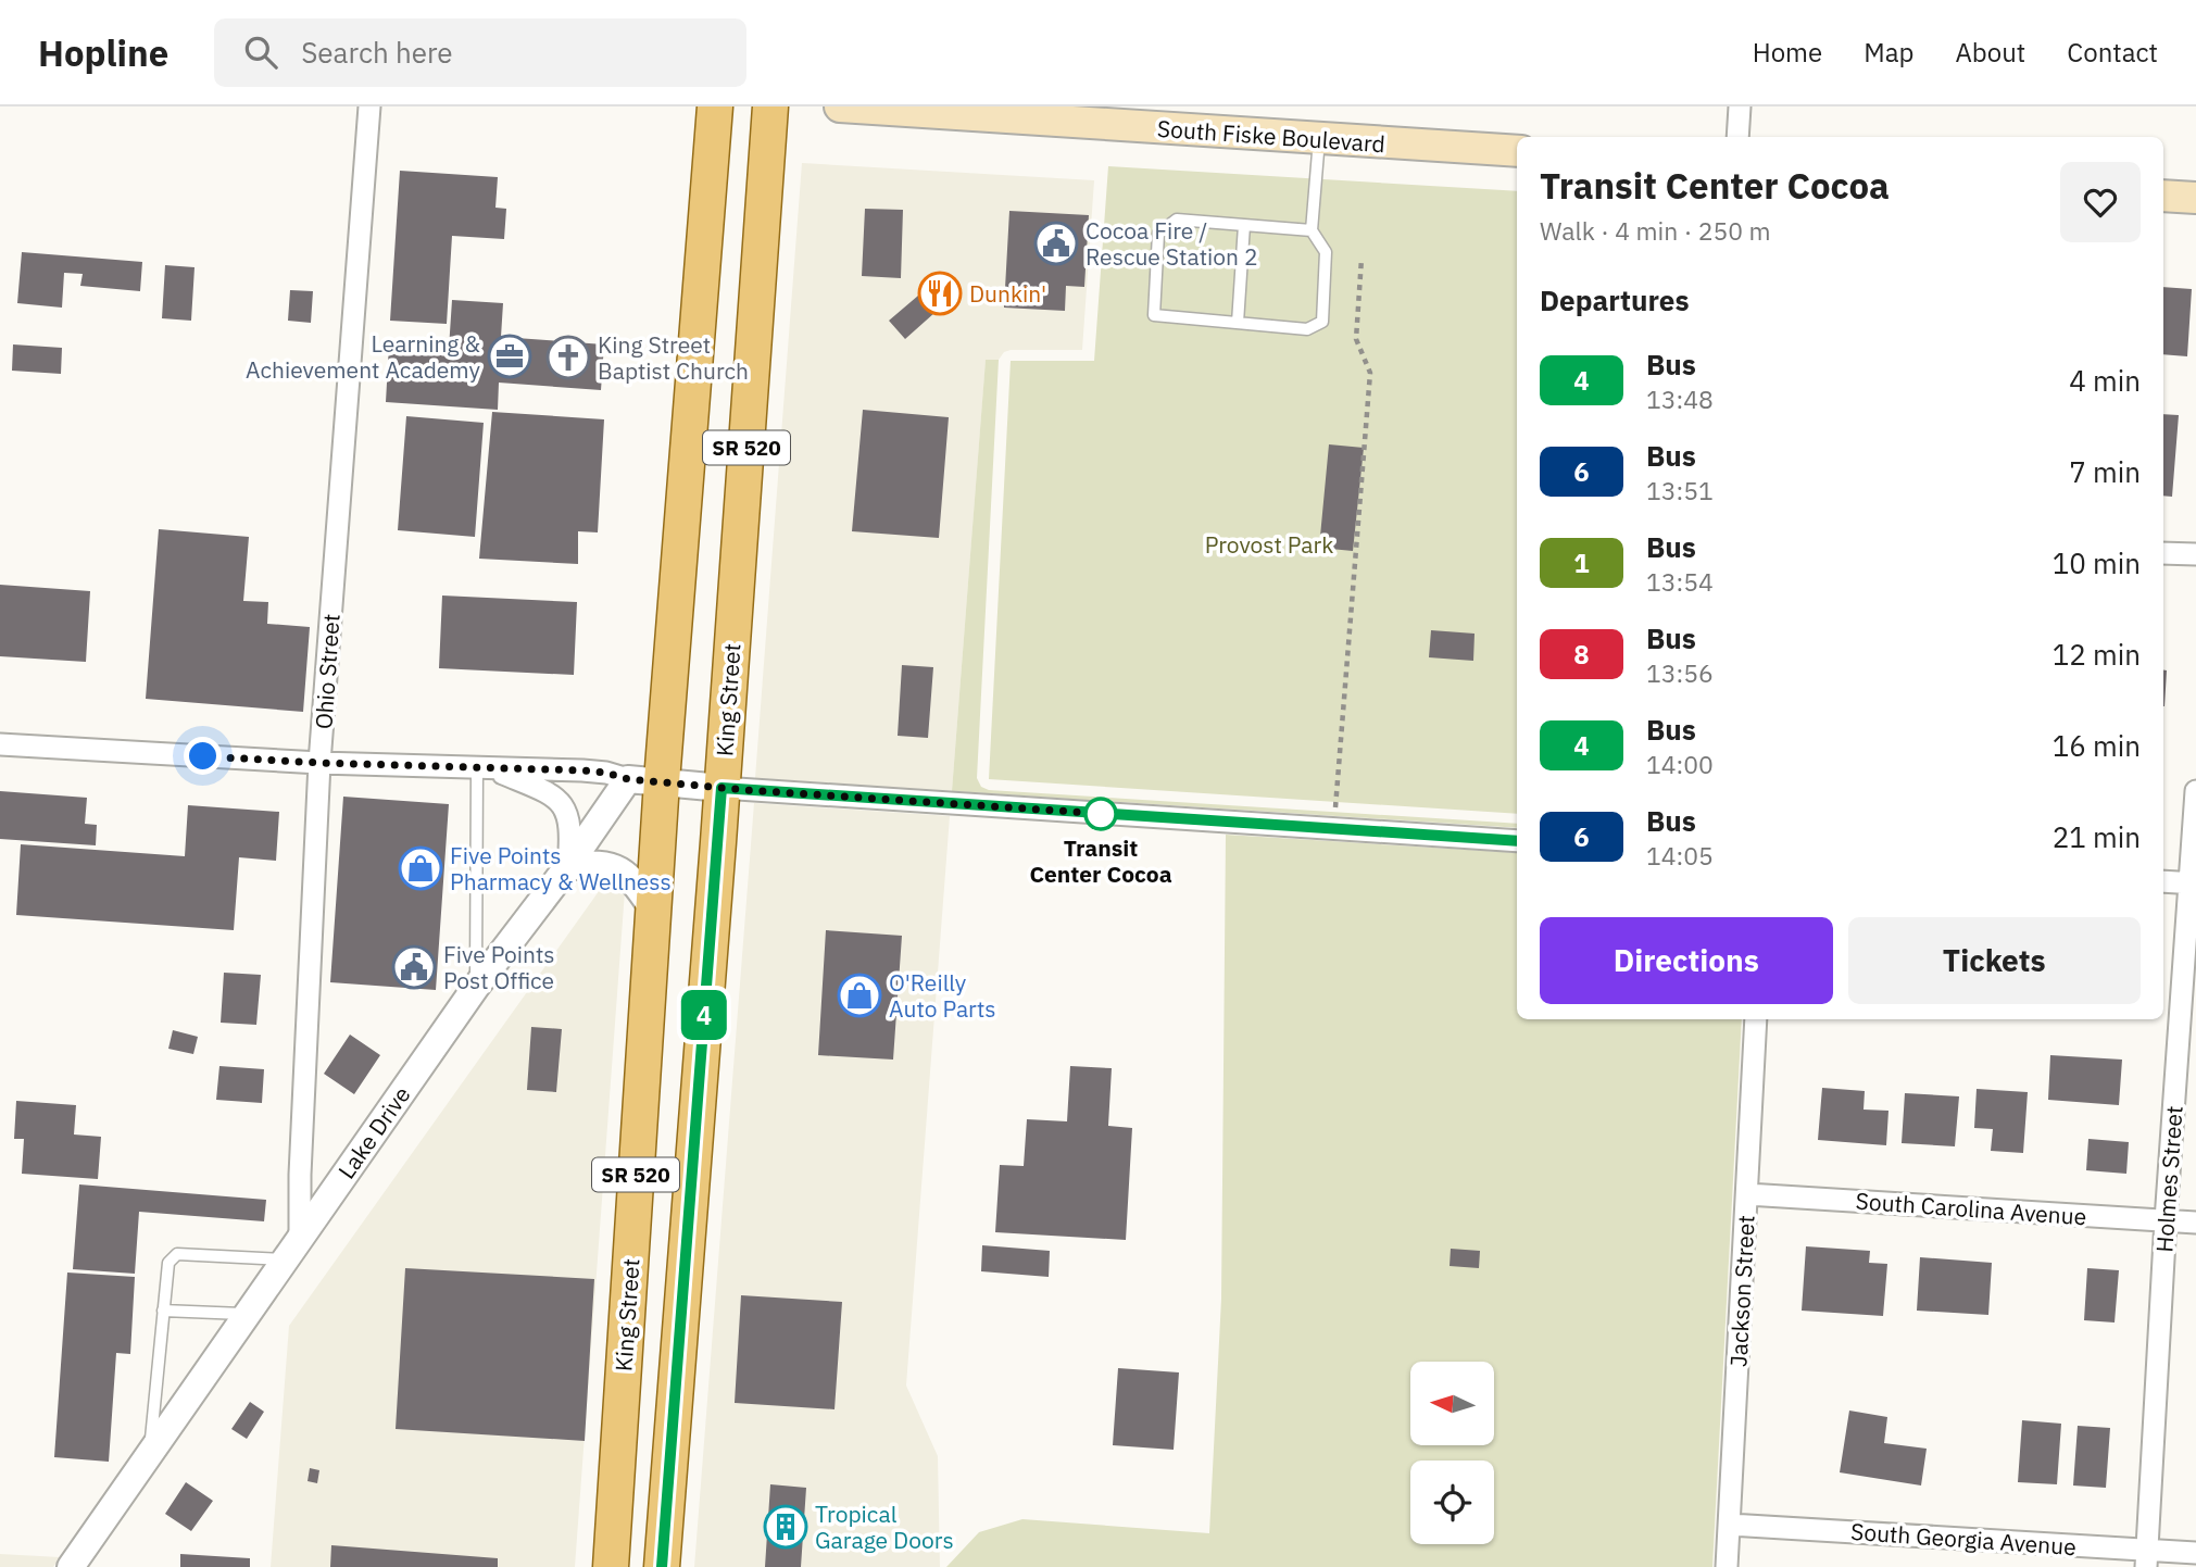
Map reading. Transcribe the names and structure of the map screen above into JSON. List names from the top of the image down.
{
  "streets": {
    "main road": ["South Fiske Boulevard", "SR 520", "King Street"],
    "street": [
      "Ohio Street",
      "Lake Drive",
      "Holmes Street",
      "South Carolina Avenue",
      "Jackson Street",
      "South Georgia Avenue"
    ]
  },
  "crossings": [
    ["Ohio Street", "Lake Drive"],
    ["King Street", "Lake Drive"],
    ["Holmes Street", "South Carolina Avenue"],
    ["Holmes Street", "South Georgia Avenue"],
    ["South Carolina Avenue", "Jackson Street"],
    ["Jackson Street", "South Georgia Avenue"]
  ],
  "parks": ["Provost Park"],
  "places": {
    "public building": ["Cocoa Fire / Rescue Station 2", "Five Points Post Office"],
    "restaurant": ["Dunkin'"],
    "office": ["Learning & Achievement Academy"],
    "church": ["King Street Baptist Church"],
    "other": ["Transit Center Cocoa"],
    "shop": ["Five Points Pharmacy & Wellness", "O'Reilly Auto Parts"],
    "building": ["Tropical Garage Doors"]
  },
  "lines": ["bus line 4"],
  "north": "left",
  "page": {
    "header": "Hopline",
    "search": "Search here",
    "nav": [
      "Home",
      "Map",
      "About",
      "Contact"
    ],
    "on_map": "4",
    "heading": [
      ["Transit Center Cocoa", "Walk · 4 min · 250 m"],
      "Departures"
    ],
    "list": [
      {
        "mark": "4",
        "name": "Bus",
        "note": "13:48",
        "value": "4 min"
      },
      {
        "mark": "6",
        "name": "Bus",
        "note": "13:51",
        "value": "7 min"
      },
      {
        "mark": "1",
        "name": "Bus",
        "note": "13:54",
        "value": "10 min"
      },
      {
        "mark": "8",
        "name": "Bus",
        "note": "13:56",
        "value": "12 min"
      },
      {
        "mark": "4",
        "name": "Bus",
        "note": "14:00",
        "value": "16 min"
      },
      {
        "mark": "6",
        "name": "Bus",
        "note": "14:05",
        "value": "21 min"
      }
    ],
    "buttons": ["Directions", "Tickets"]
  }
}
